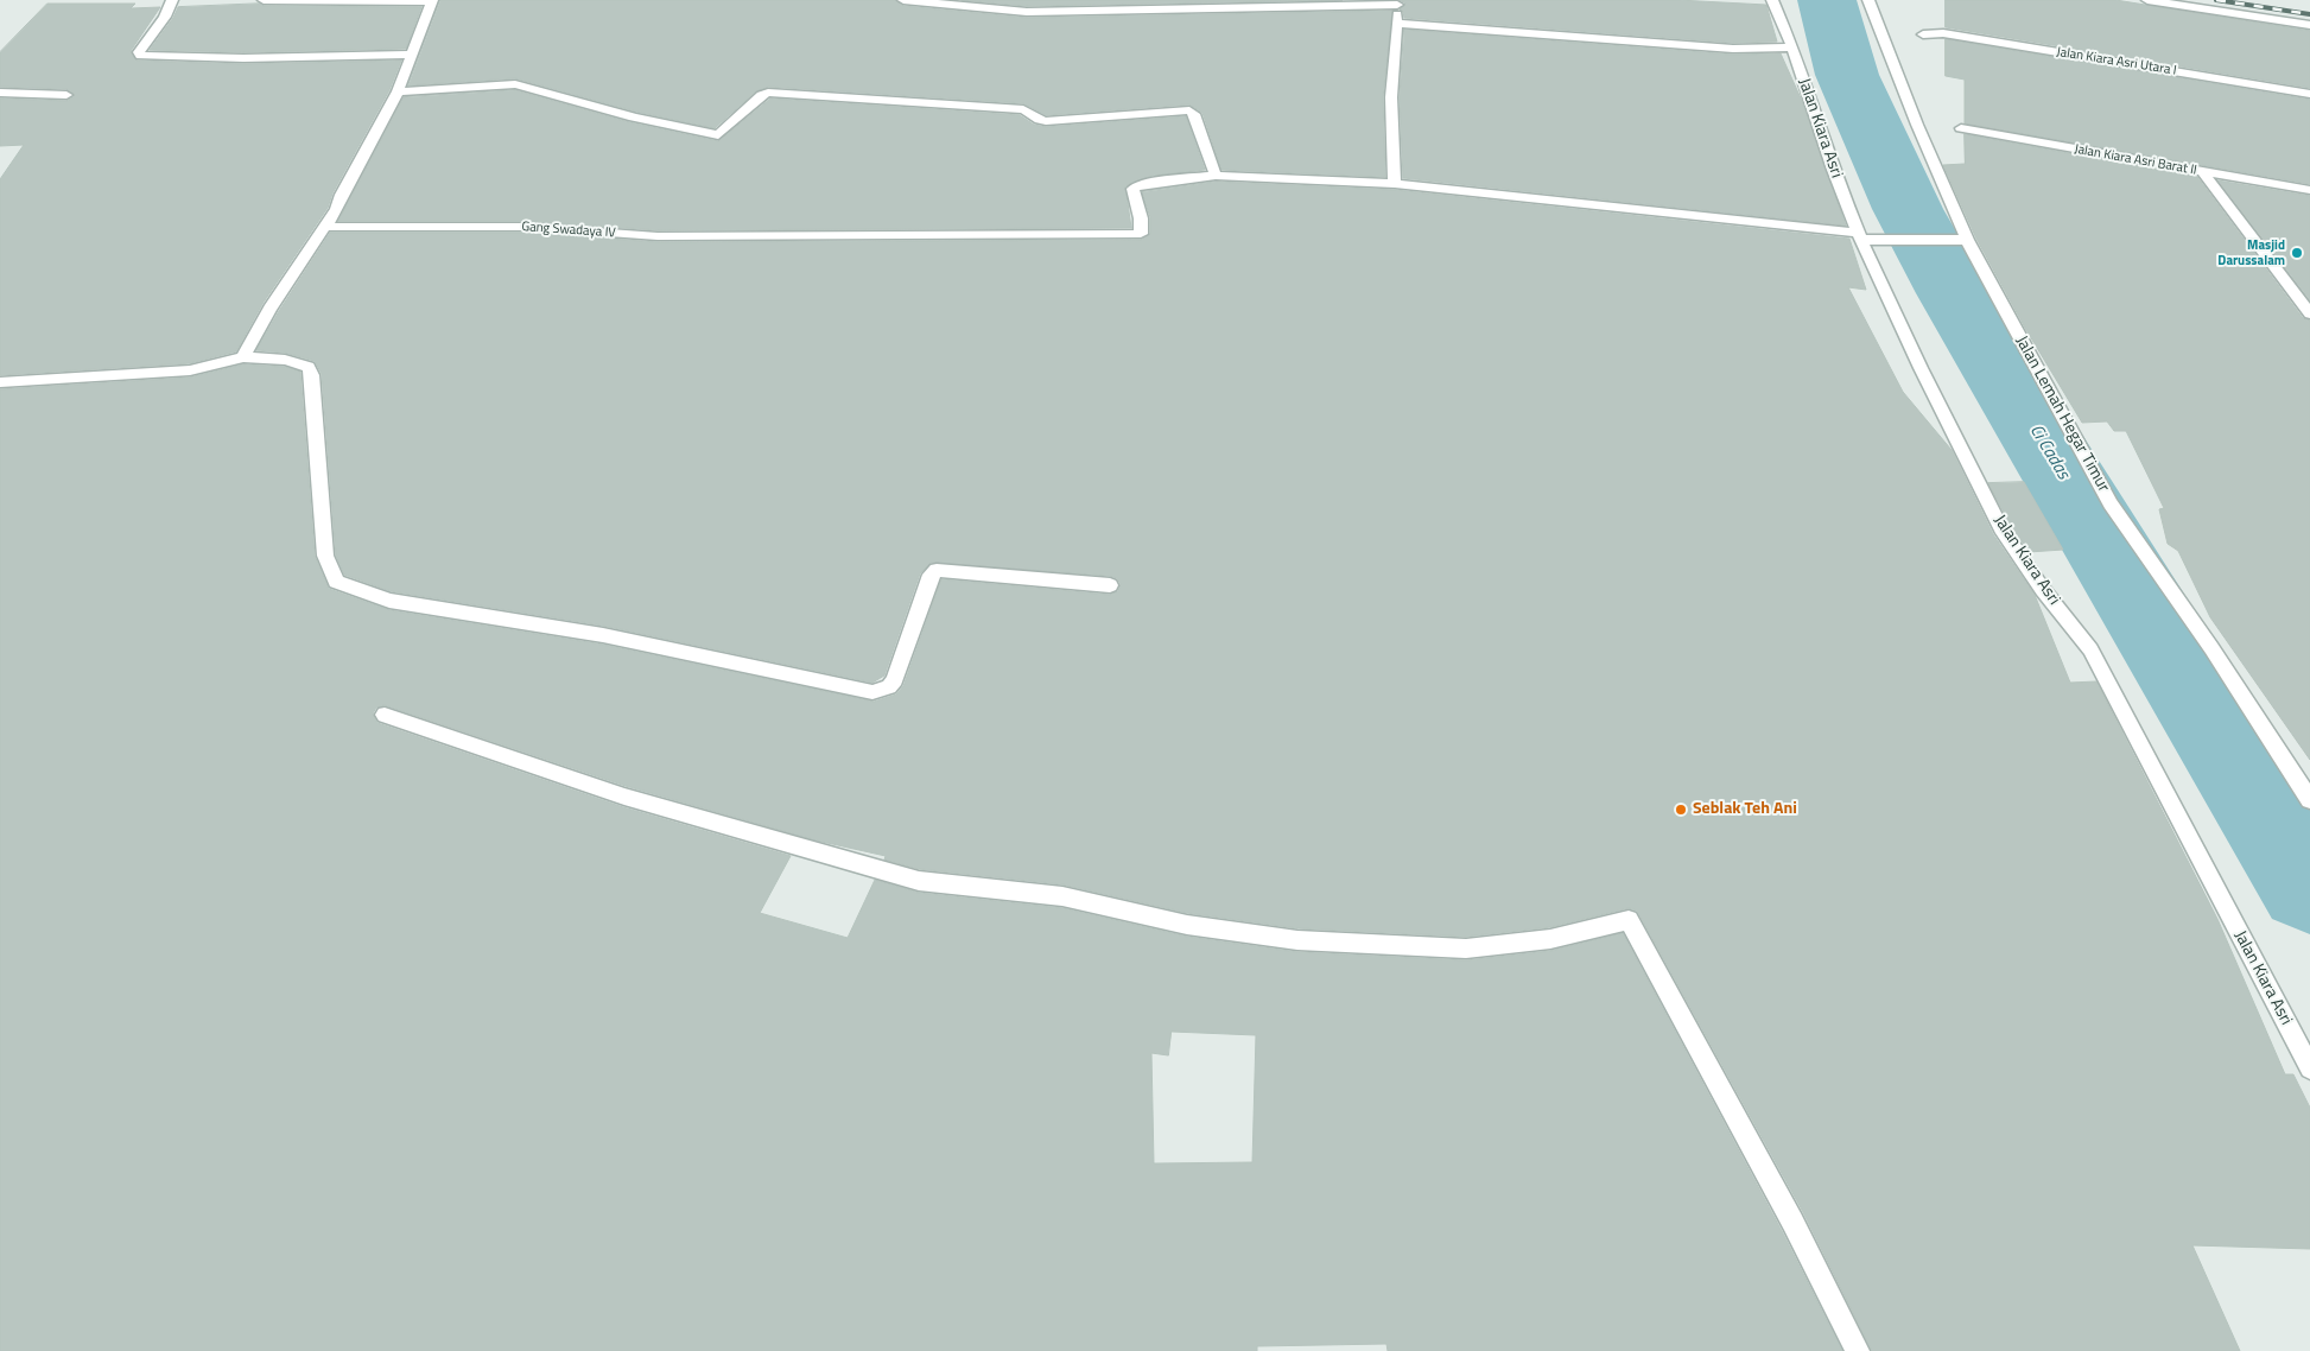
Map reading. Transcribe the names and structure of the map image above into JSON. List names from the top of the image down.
{
  "streets": {
    "street": [
      "Jalan Kiara Asri Utara I",
      "Jalan Kiara Asri",
      "Jalan Kiara Asri Barat II",
      "Gang Swadaya IV",
      "Jalan Lemah Hegar Timur"
    ]
  },
  "water": ["Ci Cadas"],
  "places": ["Masjid Darussalam", "Seblak Teh Ani"]
}
